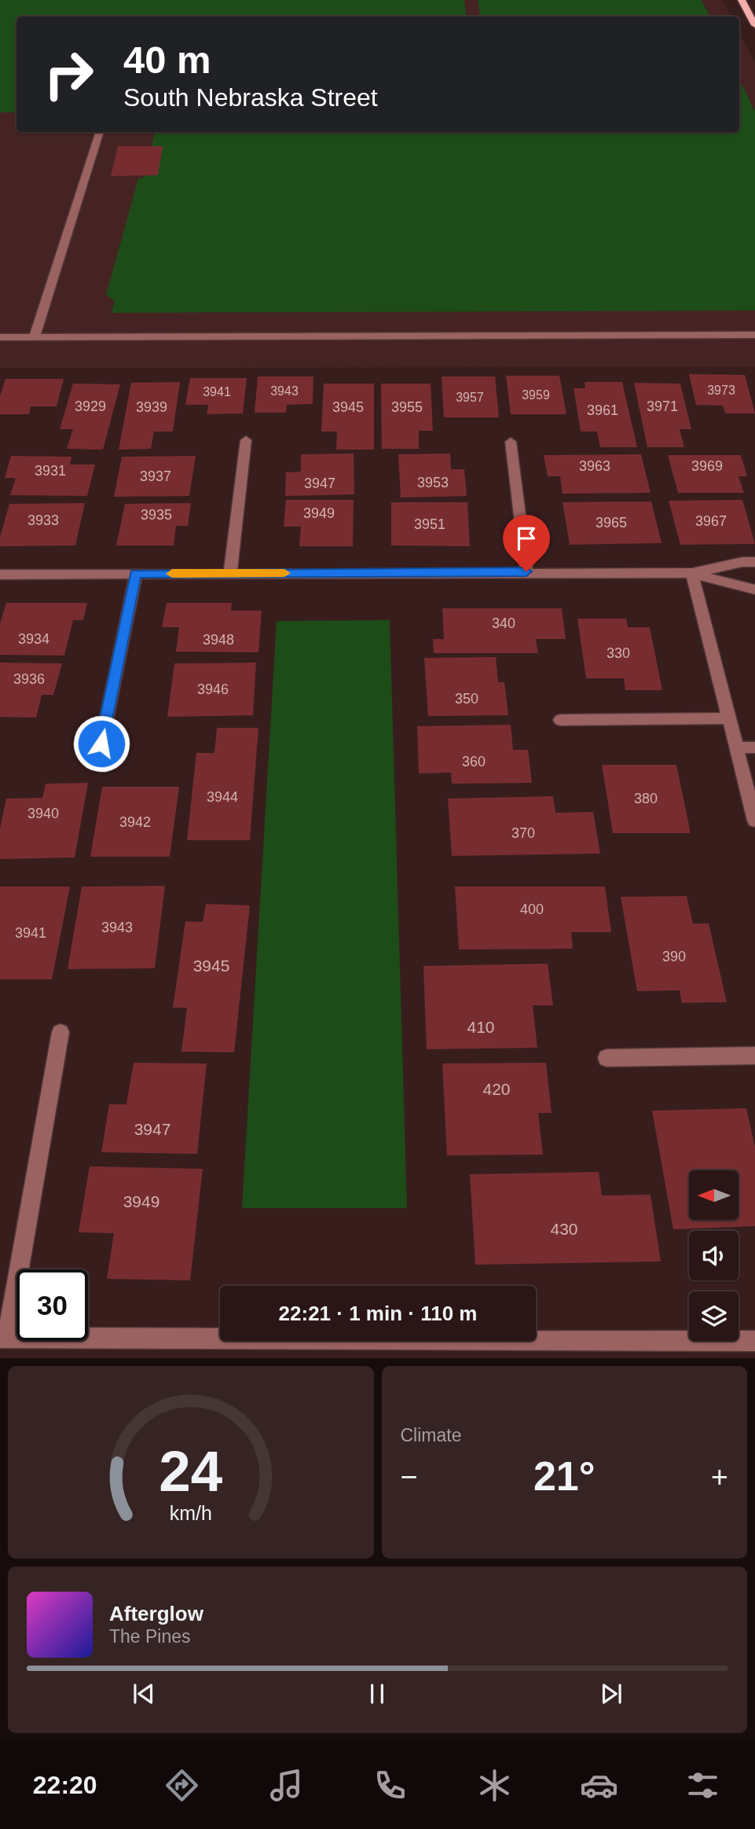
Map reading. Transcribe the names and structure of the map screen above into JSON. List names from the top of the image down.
{
  "house_numbers": [
    "3973",
    "3943",
    "3941",
    "3959",
    "3957",
    "3929",
    "3971",
    "3939",
    "3945",
    "3955",
    "3961",
    "3963",
    "3969",
    "3931",
    "3937",
    "3953",
    "3947",
    "3949",
    "3935",
    "3933",
    "3967",
    "3965",
    "3951",
    "340",
    "3934",
    "3948",
    "330",
    "3936",
    "3946",
    "350",
    "360",
    "3944",
    "380",
    "3940",
    "3942",
    "370",
    "400",
    "3943",
    "3941",
    "390",
    "3945",
    "410",
    "420",
    "3947",
    "3949",
    "430"
  ],
  "north": "left",
  "page": {
    "turn": ["40 m", "South Nebraska Street"],
    "limit": "30",
    "trip": "22:21 · 1 min · 110 m",
    "tile": "Climate",
    "heat": ["−", "21°", "+"],
    "song": ["Afterglow", "The Pines"],
    "tabs": "22:20",
    "gauge": ["24", "km/h"]
  }
}
